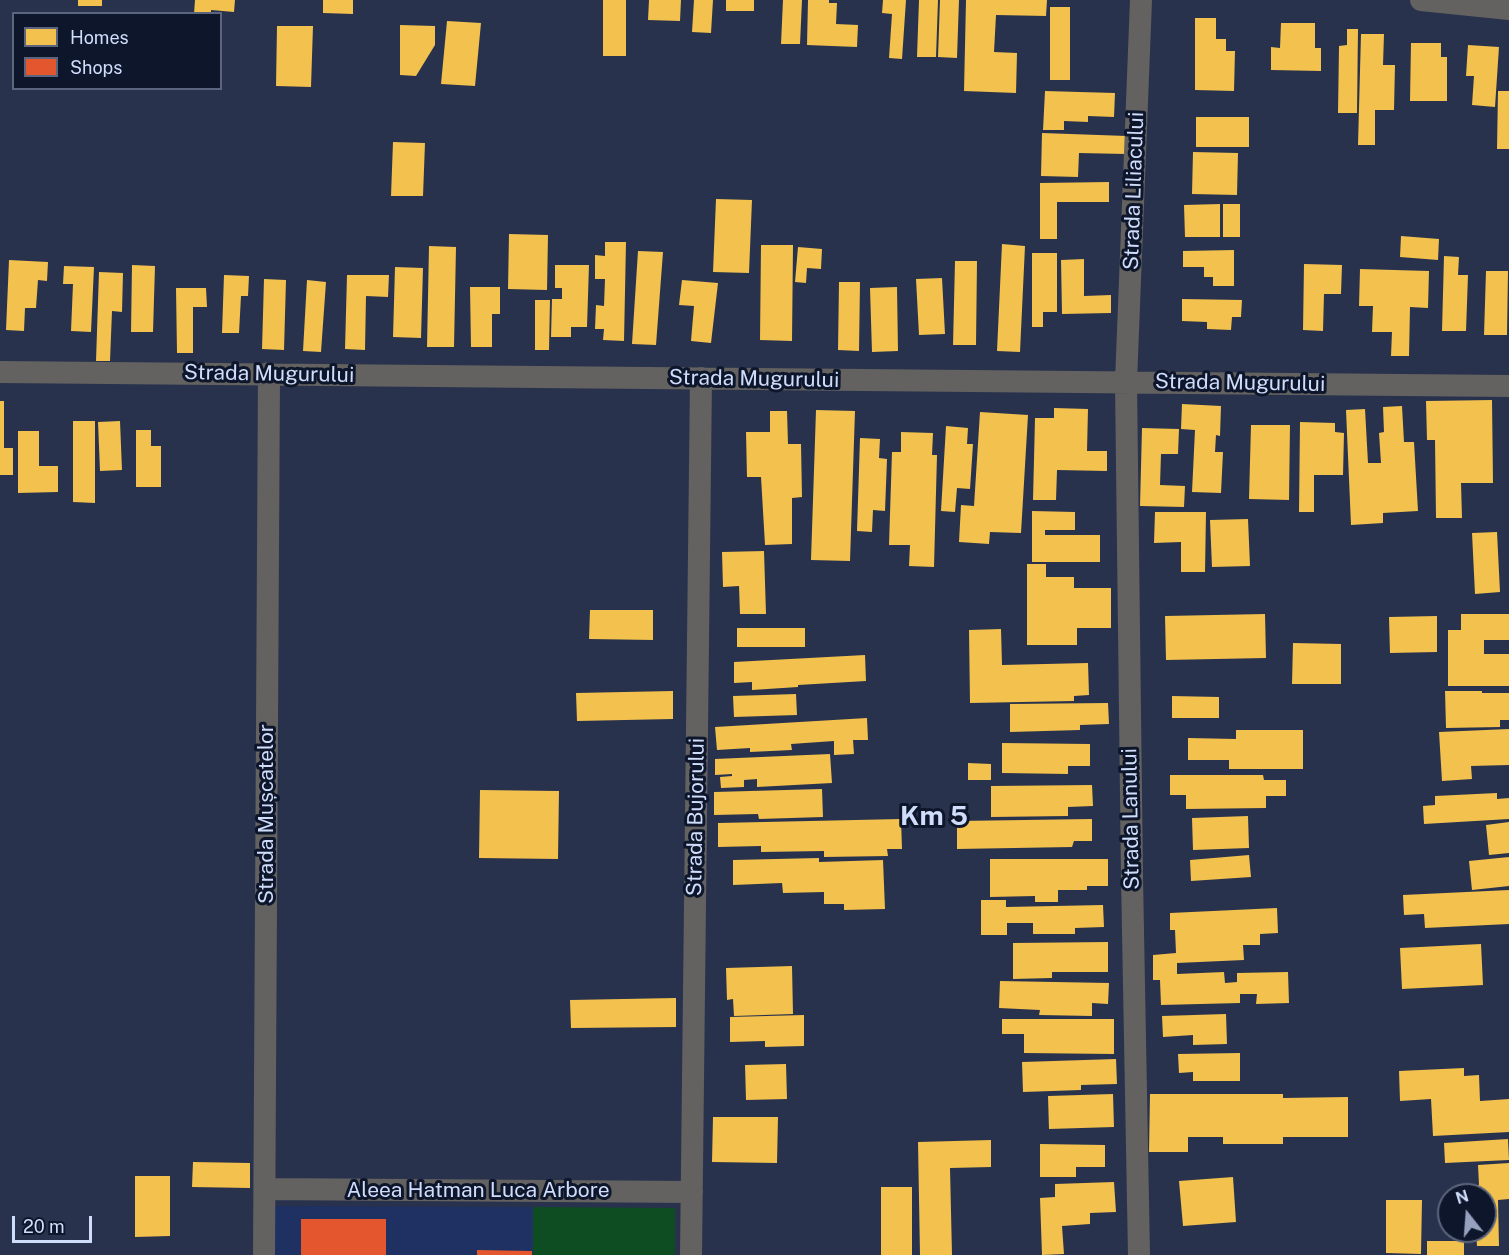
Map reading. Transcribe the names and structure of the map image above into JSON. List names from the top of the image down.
{
  "streets": {
    "street": [
      "Strada Liliacului",
      "Strada Mugurului",
      "Strada Mușcatelor",
      "Strada Bujorului",
      "Strada Lanului",
      "Aleea Hatman Luca Arbore"
    ]
  },
  "crossings": [
    ["Strada Liliacului", "Strada Mugurului"],
    ["Strada Liliacului", "Strada Lanului"],
    ["Strada Mugurului", "Strada Mușcatelor"],
    ["Strada Mugurului", "Strada Bujorului"],
    ["Strada Mugurului", "Strada Lanului"],
    ["Strada Mușcatelor", "Aleea Hatman Luca Arbore"],
    ["Strada Bujorului", "Aleea Hatman Luca Arbore"]
  ],
  "districts": ["Km 5"],
  "legend": ["Homes", "Shops"],
  "scale_bar": "20 m",
  "north": "top"
}
